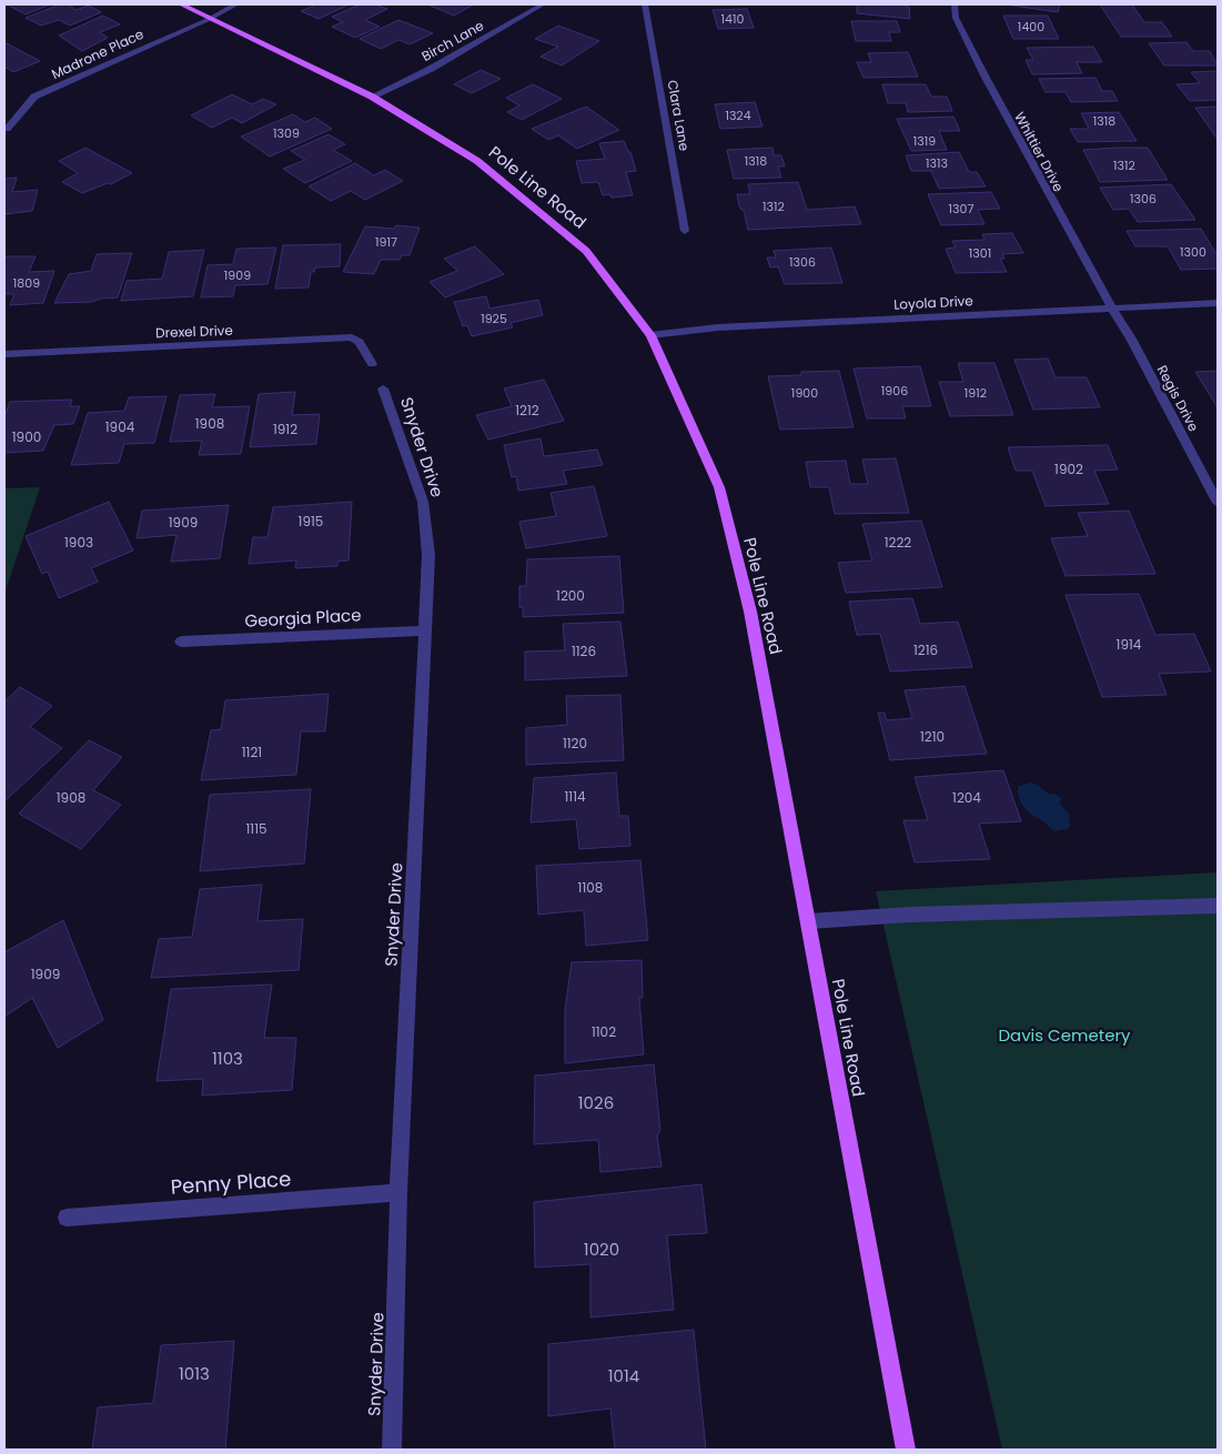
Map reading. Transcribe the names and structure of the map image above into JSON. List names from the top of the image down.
{
  "streets": {
    "main road": ["Pole Line Road"],
    "street": [
      "Birch Lane",
      "Madrone Place",
      "Clara Lane",
      "Whittier Drive",
      "Loyola Drive",
      "Drexel Drive",
      "Regis Drive",
      "Snyder Drive",
      "Georgia Place",
      "Penny Place"
    ]
  },
  "crossings": [
    ["Birch Lane", "Pole Line Road"],
    ["Madrone Place", "Pole Line Road"],
    ["Whittier Drive", "Loyola Drive"],
    ["Whittier Drive", "Regis Drive"],
    ["Pole Line Road", "Loyola Drive"],
    ["Loyola Drive", "Regis Drive"],
    ["Snyder Drive", "Georgia Place"],
    ["Snyder Drive", "Penny Place"]
  ],
  "parks": ["Davis Cemetery"],
  "house_numbers": [
    "1410",
    "1400",
    "1324",
    "1318",
    "1309",
    "1319",
    "1318",
    "1313",
    "1312",
    "1306",
    "1312",
    "1307",
    "1917",
    "1300",
    "1301",
    "1306",
    "1909",
    "1809",
    "1925",
    "1906",
    "1900",
    "1912",
    "1212",
    "1908",
    "1904",
    "1912",
    "1900",
    "1902",
    "1915",
    "1909",
    "1903",
    "1222",
    "1200",
    "1914",
    "1216",
    "1126",
    "1210",
    "1120",
    "1121",
    "1114",
    "1908",
    "1204",
    "1115",
    "1108",
    "1909",
    "1102",
    "1103",
    "1026",
    "1020",
    "1013",
    "1014"
  ]
}
